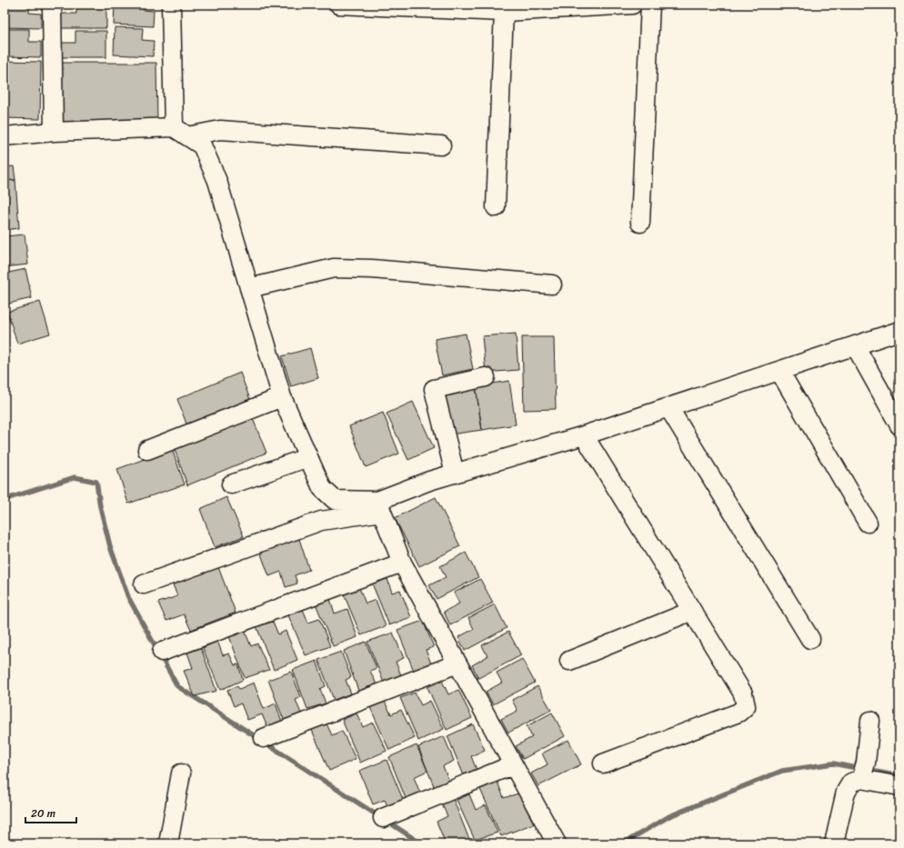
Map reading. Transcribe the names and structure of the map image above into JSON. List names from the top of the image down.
{
  "scale_bar": "20 m"
}
